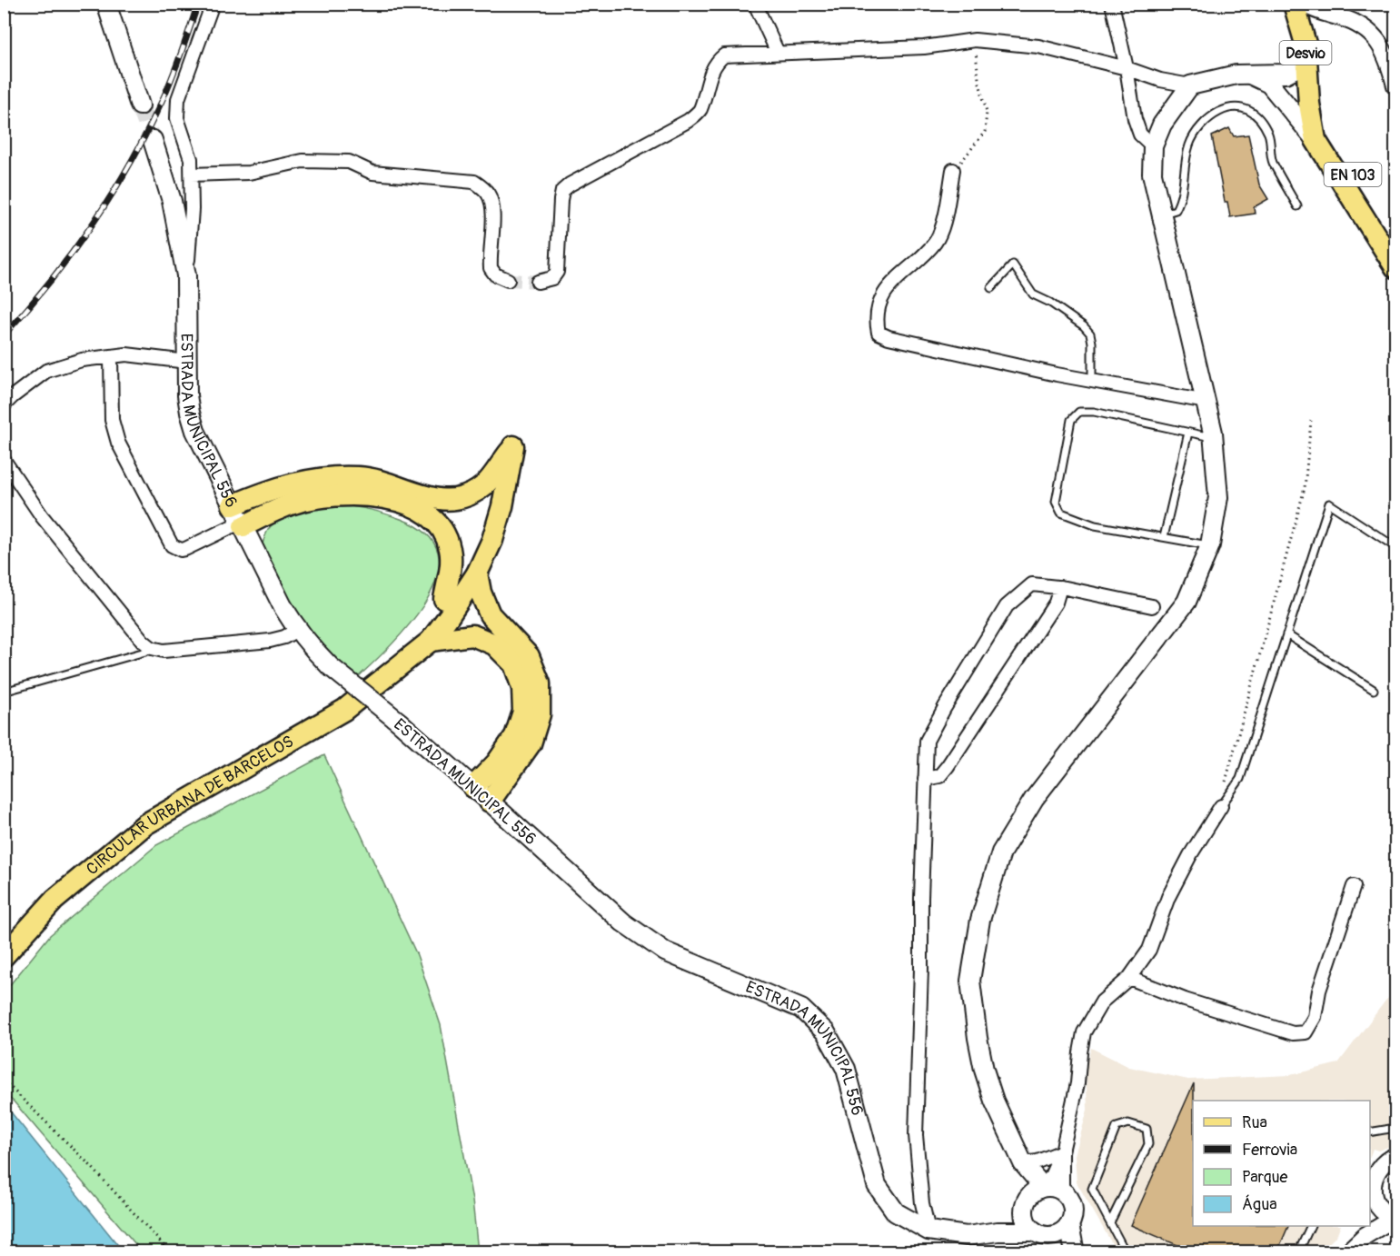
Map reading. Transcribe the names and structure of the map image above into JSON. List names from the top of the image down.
{
  "streets": {
    "main road": [
      "Desvio",
      "EN 103",
      "ESTRADA MUNICIPAL 556",
      "CIRCULAR URBANA DE BARCELOS"
    ]
  },
  "crossings": [
    ["Desvio", "EN 103"]
  ],
  "legend": [
    "Rua",
    "Ferrovia",
    "Parque",
    "Água"
  ]
}
